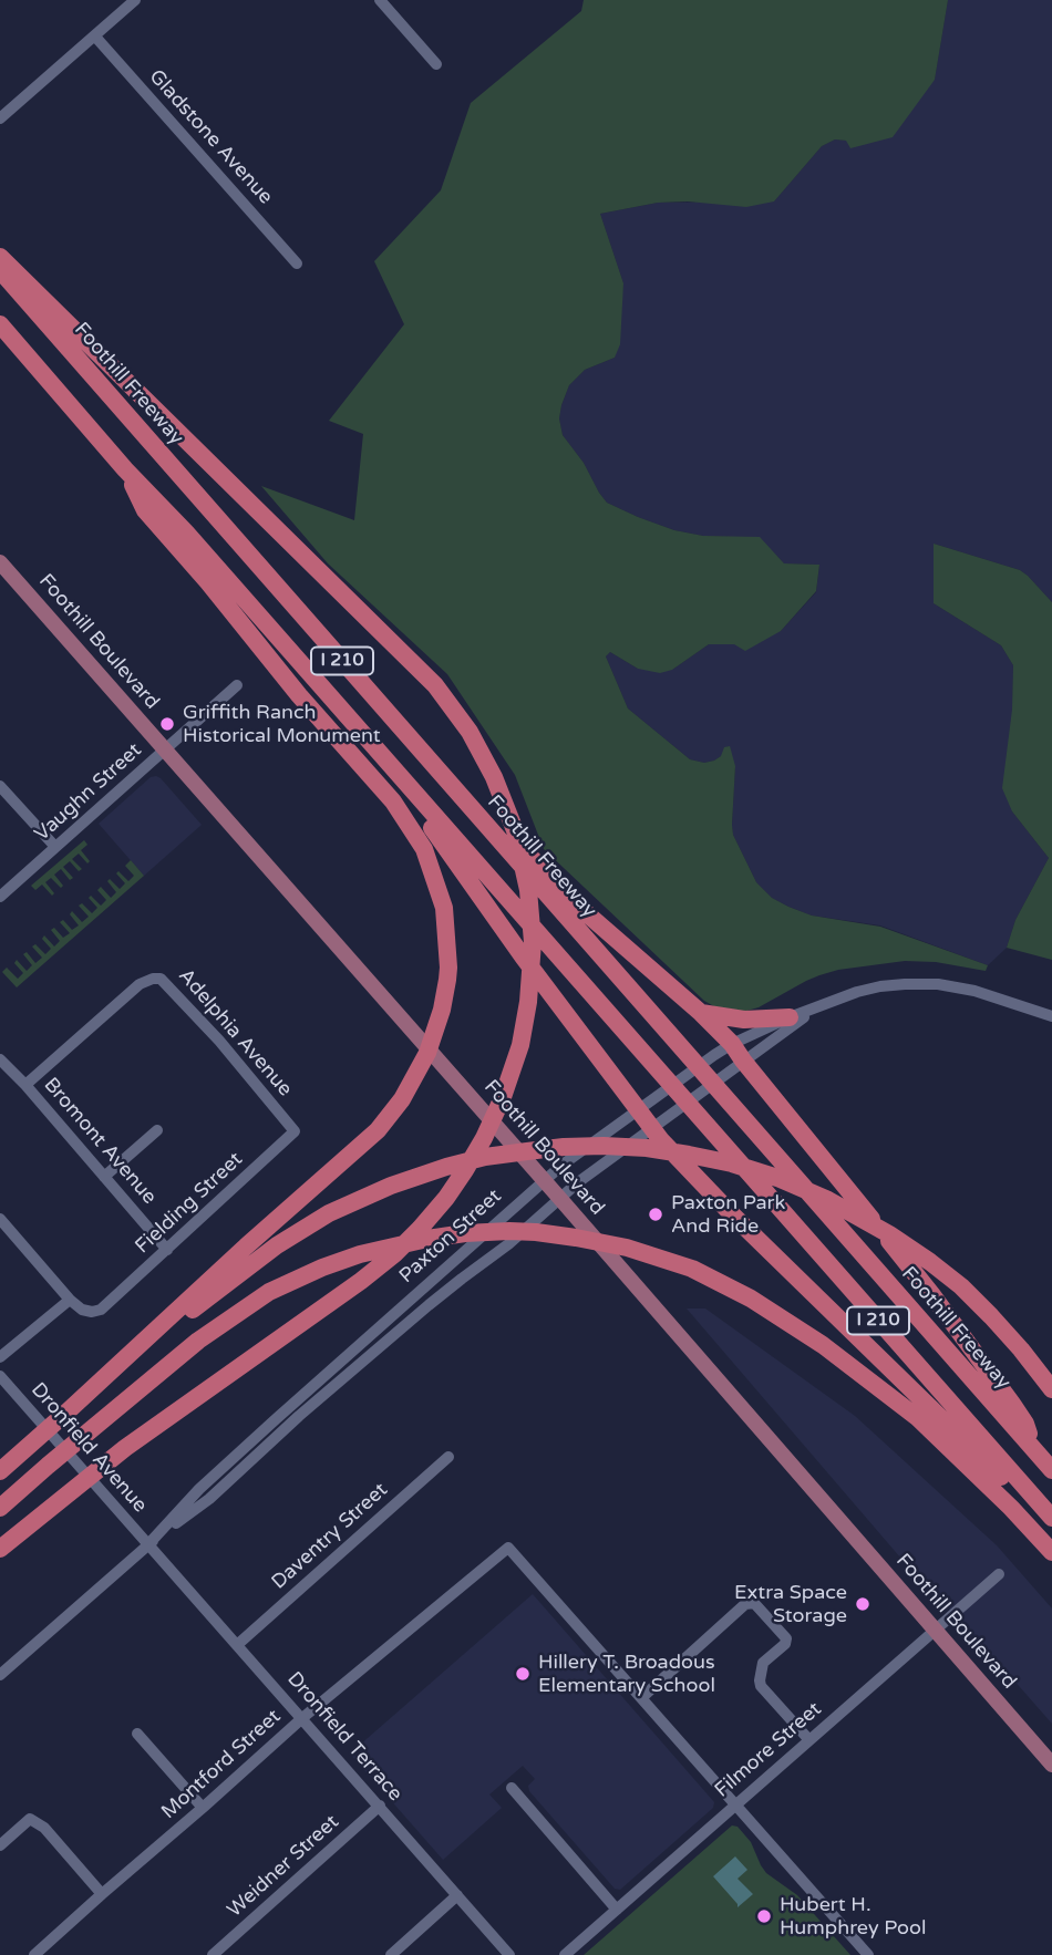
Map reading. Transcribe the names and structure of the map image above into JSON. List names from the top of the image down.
{
  "streets": {
    "highway": ["Foothill Freeway", "I 210"],
    "main road": ["Foothill Boulevard"],
    "street": [
      "Gladstone Avenue",
      "Vaughn Street",
      "Adelphia Avenue",
      "Bromont Avenue",
      "Fielding Street",
      "Paxton Street",
      "Dronfield Avenue",
      "Daventry Street",
      "Dronfield Terrace",
      "Filmore Street",
      "Montford Street",
      "Weidner Street"
    ]
  },
  "crossings": [
    ["Foothill Boulevard", "Vaughn Street"],
    ["Foothill Boulevard", "Paxton Street"],
    ["Foothill Boulevard", "Filmore Street"],
    ["Adelphia Avenue", "Bromont Avenue"],
    ["Adelphia Avenue", "Fielding Street"],
    ["Bromont Avenue", "Fielding Street"],
    ["Paxton Street", "Dronfield Avenue"],
    ["Paxton Street", "Dronfield Terrace"],
    ["Dronfield Avenue", "Dronfield Terrace"],
    ["Daventry Street", "Dronfield Terrace"],
    ["Dronfield Terrace", "Montford Street"],
    ["Dronfield Terrace", "Weidner Street"]
  ],
  "places": [
    "Griffith Ranch Historical Monument",
    "Paxton Park And Ride",
    "Extra Space Storage",
    "Hillery T. Broadous Elementary School",
    "Hubert H. Humphrey Pool"
  ]
}
